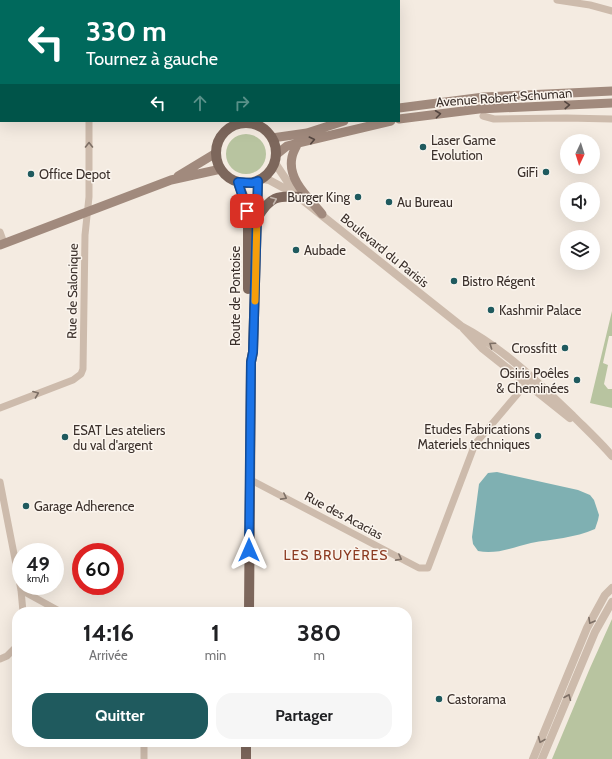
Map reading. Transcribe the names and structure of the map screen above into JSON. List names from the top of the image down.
{
  "streets": {
    "main road": ["Avenue Robert Schuman", "Route de Pontoise"],
    "street": ["Boulevard du Parisis", "Rue de Salonique", "Rue des Acacias"]
  },
  "crossings": [
    ["Boulevard du Parisis", "Route de Pontoise"],
    ["Boulevard du Parisis", "Rue des Acacias"],
    ["Route de Pontoise", "Rue des Acacias"]
  ],
  "one_way": ["Rue de Salonique"],
  "districts": ["LES BRUYÈRES"],
  "places": [
    "Laser Game Evolution",
    "GiFi",
    "Office Depot",
    "Burger King",
    "Au Bureau",
    "Aubade",
    "Bistro Régent",
    "Kashmir Palace",
    "Crossfitt",
    "Osiris Poêles & Cheminées",
    "Etudes Fabrications Materiels techniques",
    "ESAT Les ateliers du val d'argent",
    "Garage Adherence",
    "Castorama"
  ],
  "north": "bottom",
  "page": {
    "turn": ["330 m", "Tournez à gauche"],
    "speed": "49 km/h",
    "limit": "60",
    "eta": [
      "14:16",
      "Arrivée",
      "1",
      "min",
      "380",
      "m"
    ],
    "buttons": ["Quitter", "Partager"]
  }
}
